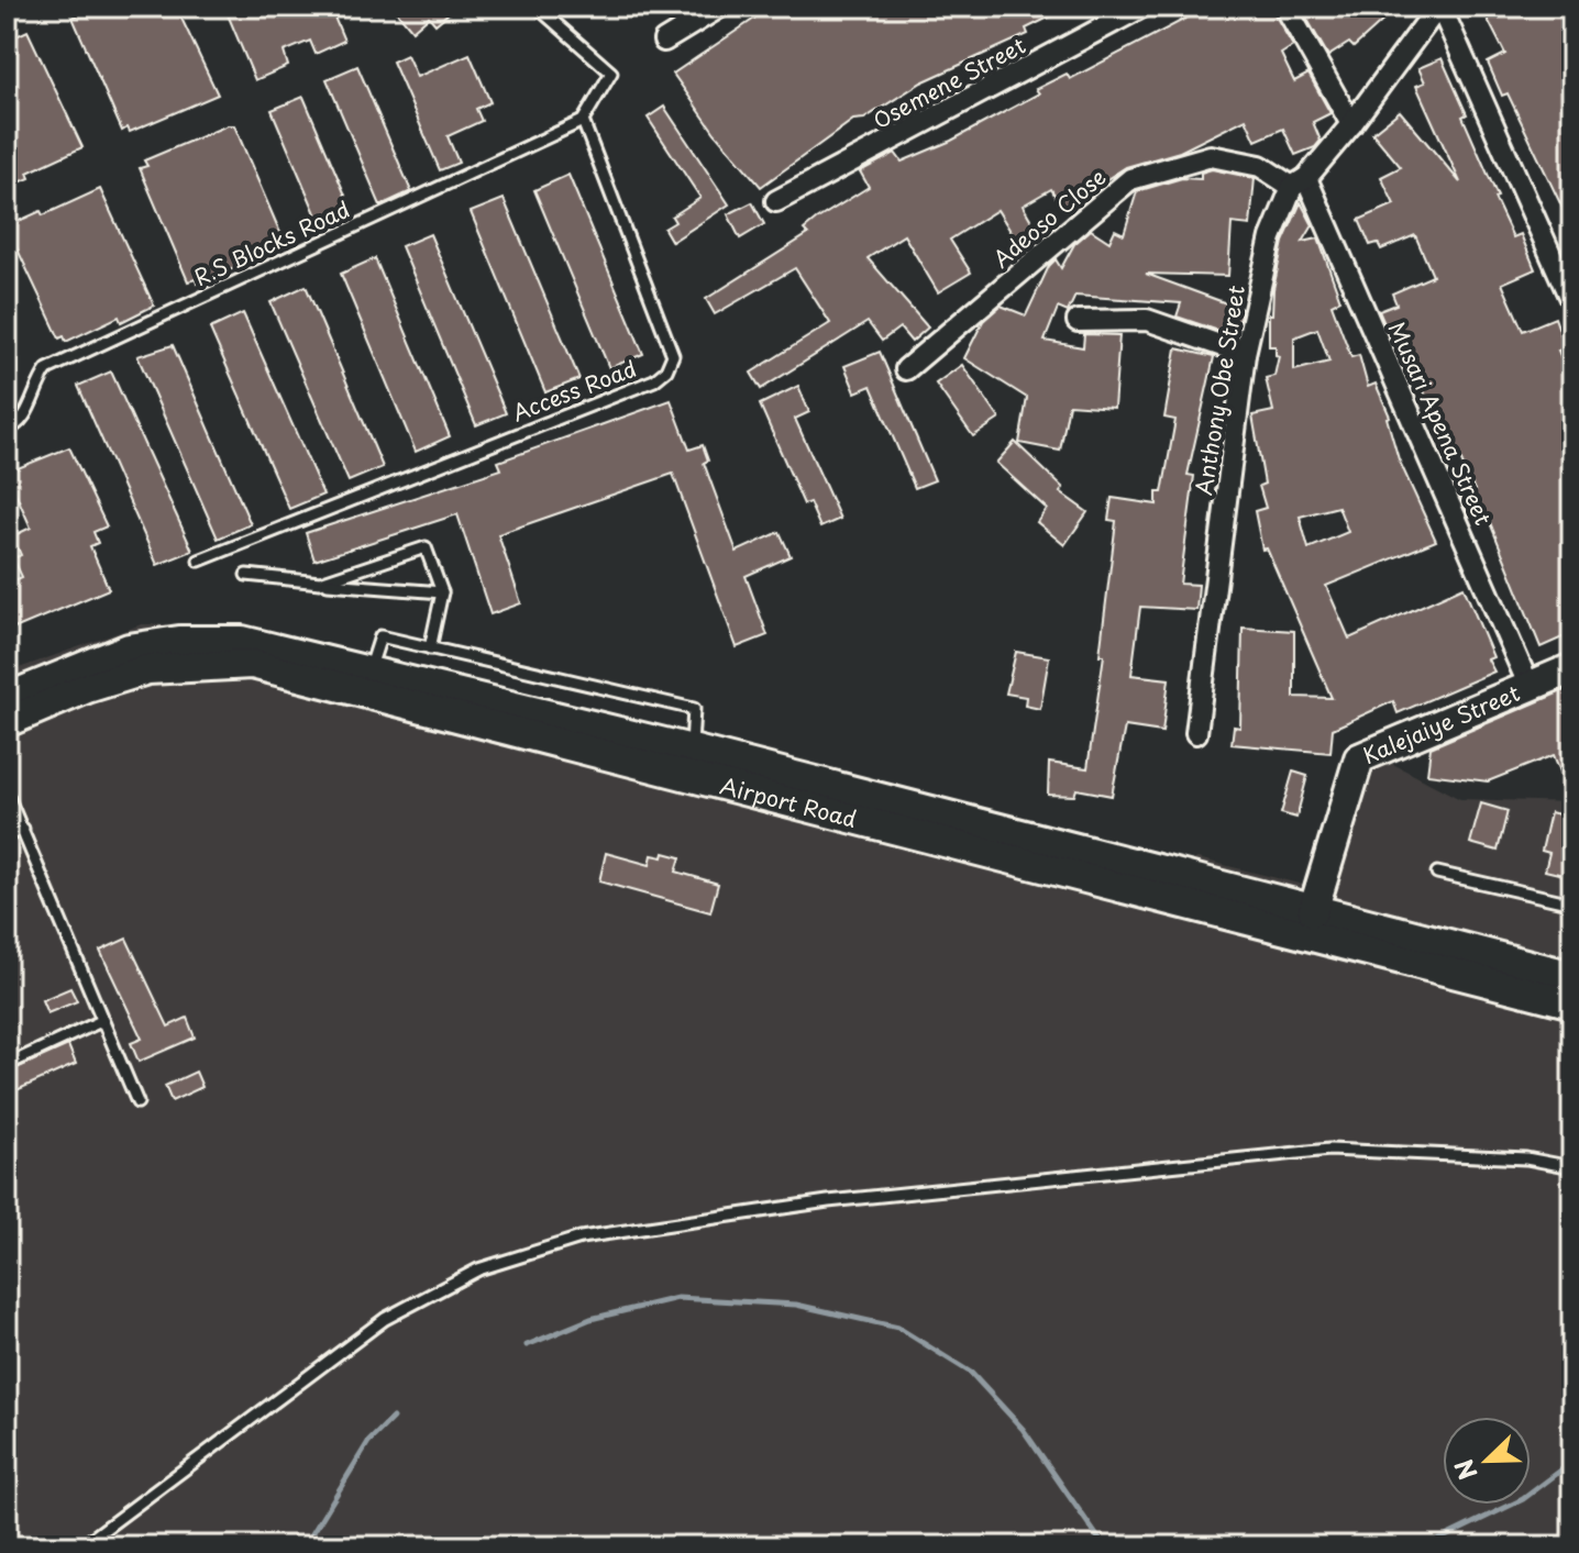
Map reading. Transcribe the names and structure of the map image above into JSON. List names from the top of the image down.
{
  "streets": {
    "main road": ["Kalejaiye Street", "Airport Road"],
    "street": [
      "Osemene Street",
      "Adeoso Close",
      "Anthony Obe Street",
      "Musari Apena Street"
    ],
    "lane": ["R.S Blocks Road", "Access Road"]
  },
  "crossings": [
    ["Adeoso Close", "Anthony Obe Street"],
    ["Adeoso Close", "Musari Apena Street"],
    ["R.S Blocks Road", "Access Road"],
    ["Anthony Obe Street", "Musari Apena Street"],
    ["Musari Apena Street", "Kalejaiye Street"],
    ["Kalejaiye Street", "Airport Road"]
  ],
  "north": "bottom left"
}
